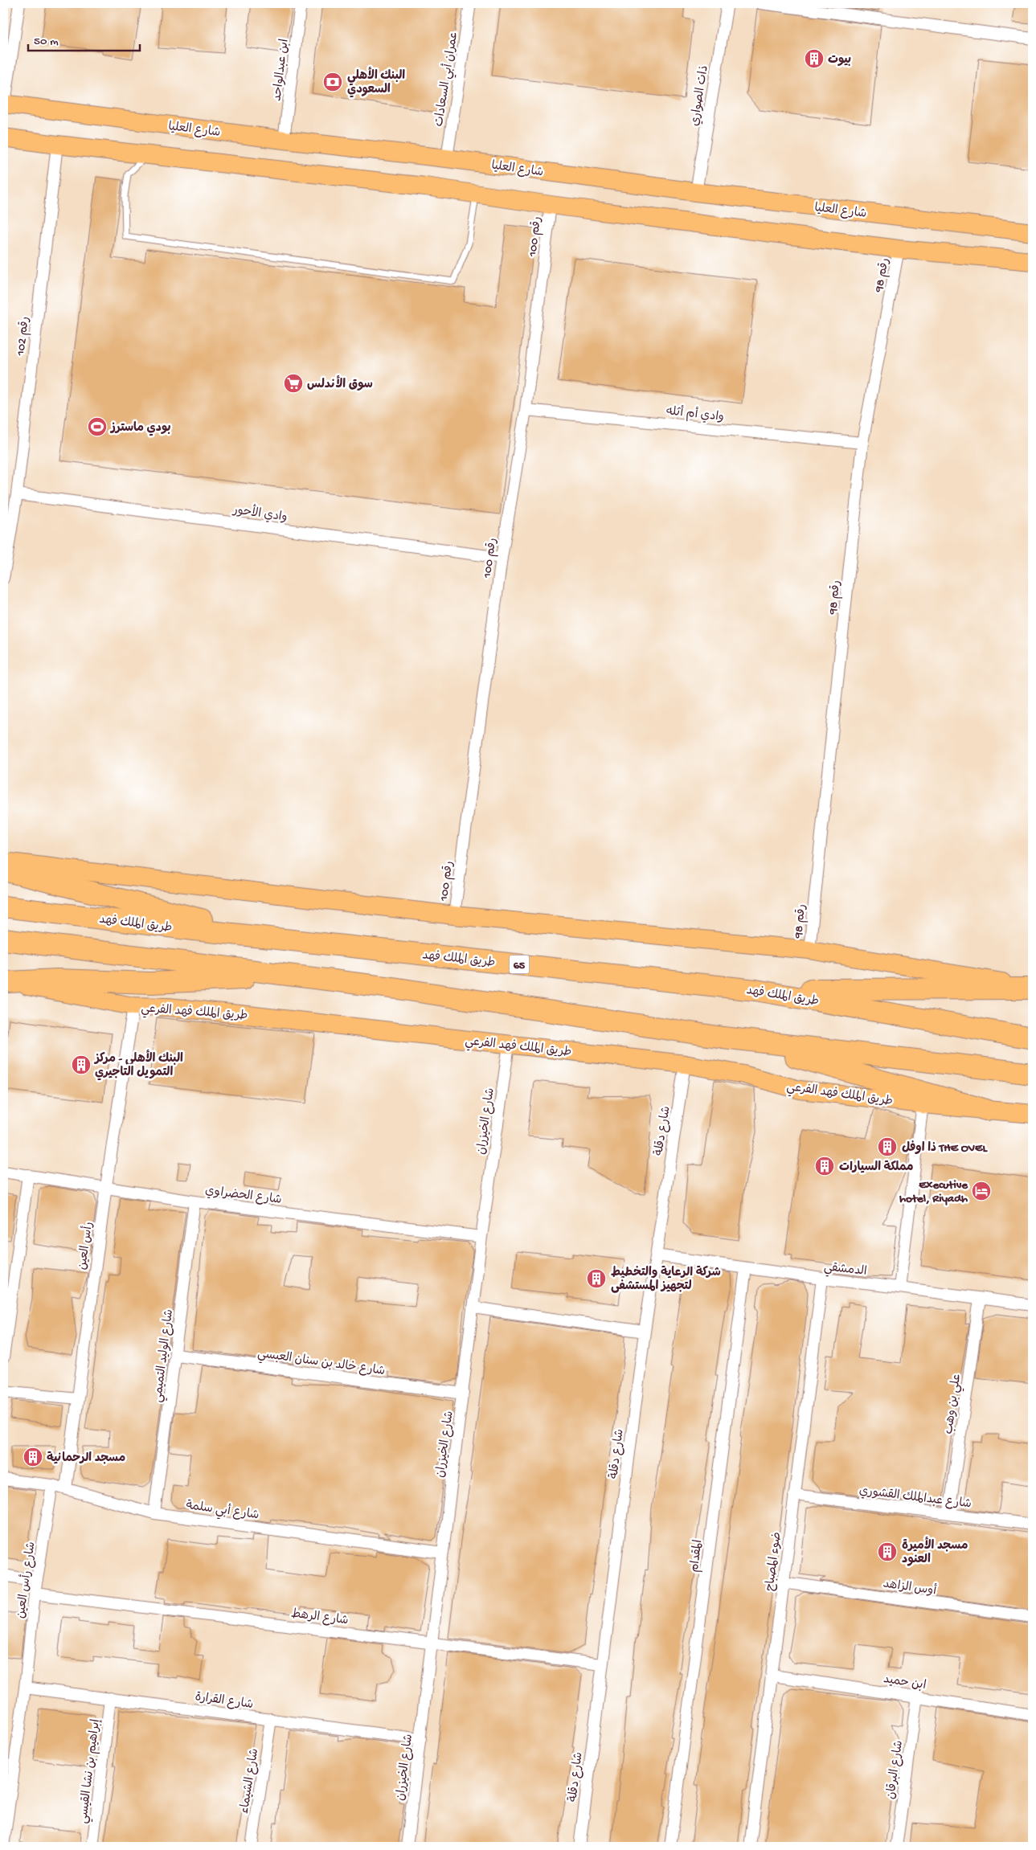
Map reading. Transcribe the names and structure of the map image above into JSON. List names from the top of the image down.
{
  "streets": {
    "highway": ["طريق الملك فهد", "65"],
    "main road": ["شارع العليا", "طريق الملك فهد الفرعي"],
    "street": [
      "ابن عبدالواحد",
      "عمران أبي السعادات",
      "ذات الصواري",
      "رقم 100",
      "رقم 98",
      "رقم 102",
      "وادي أم أثله",
      "وادي الأحور",
      "شارع الخيزران",
      "شارع دقلة",
      "شارع الحضراوي",
      "رأس العين",
      "الدمشقي",
      "شارع الوليد التميمي",
      "شارع خالد بن سنان العبسي",
      "علي بن وهب",
      "شارع عبدالملك القشوري",
      "شارع أبي سلمة",
      "المقدام",
      "ضوء المصباح",
      "شارع رأس العين",
      "أوس الزاهد",
      "شارع الرهط",
      "ابن حميد",
      "شارع القرارة",
      "شارع البرقان",
      "إبراهيم بن نشا القيسي",
      "شارع الشيماء"
    ]
  },
  "crossings": [
    ["ابن عبدالواحد", "شارع العليا"],
    ["عمران أبي السعادات", "شارع العليا"],
    ["ذات الصواري", "شارع العليا"],
    ["رقم 100", "وادي أم أثله"],
    ["رقم 100", "وادي الأحور"],
    ["رقم 98", "وادي أم أثله"],
    ["رقم 102", "وادي الأحور"],
    ["طريق الملك فهد الفرعي", "شارع الخيزران"],
    ["طريق الملك فهد الفرعي", "شارع دقلة"],
    ["طريق الملك فهد الفرعي", "رأس العين"],
    ["شارع الخيزران", "شارع الحضراوي"],
    ["شارع الخيزران", "شارع خالد بن سنان العبسي"],
    ["شارع الخيزران", "شارع أبي سلمة"],
    ["شارع الخيزران", "شارع الرهط"],
    ["شارع الخيزران", "شارع القرارة"],
    ["شارع دقلة", "الدمشقي"],
    ["شارع دقلة", "شارع الرهط"],
    ["شارع الحضراوي", "رأس العين"],
    ["شارع الحضراوي", "شارع الوليد التميمي"],
    ["رأس العين", "شارع أبي سلمة"],
    ["الدمشقي", "علي بن وهب"],
    ["الدمشقي", "المقدام"],
    ["الدمشقي", "ضوء المصباح"],
    ["شارع الوليد التميمي", "شارع خالد بن سنان العبسي"],
    ["شارع الوليد التميمي", "شارع أبي سلمة"],
    ["علي بن وهب", "شارع عبدالملك القشوري"],
    ["شارع عبدالملك القشوري", "ضوء المصباح"],
    ["شارع أبي سلمة", "شارع رأس العين"],
    ["ضوء المصباح", "أوس الزاهد"],
    ["ضوء المصباح", "ابن حميد"],
    ["شارع رأس العين", "شارع الرهط"],
    ["شارع رأس العين", "شارع القرارة"],
    ["ابن حميد", "شارع البرقان"],
    ["شارع القرارة", "إبراهيم بن نشا القيسي"],
    ["شارع القرارة", "شارع الشيماء"]
  ],
  "places": {
    "building": [
      "بيوت",
      "البنك الأهلي - مركز التمويل التاجيري",
      "ذا اوفل THE OVEL",
      "مملكة السيارات",
      "شركة الرعاية والتخطيط لتجهيز المستشفى",
      "مسجد الرحمانية",
      "مسجد الأميرة العنود"
    ],
    "bank": ["البنك الأهلي السعودي"],
    "supermarket": ["سوق الأندلس"],
    "sports": ["بودي ماسترز"],
    "hotel": ["Executive hotel, Riyadh"]
  },
  "scale_bar": "50 m"
}
